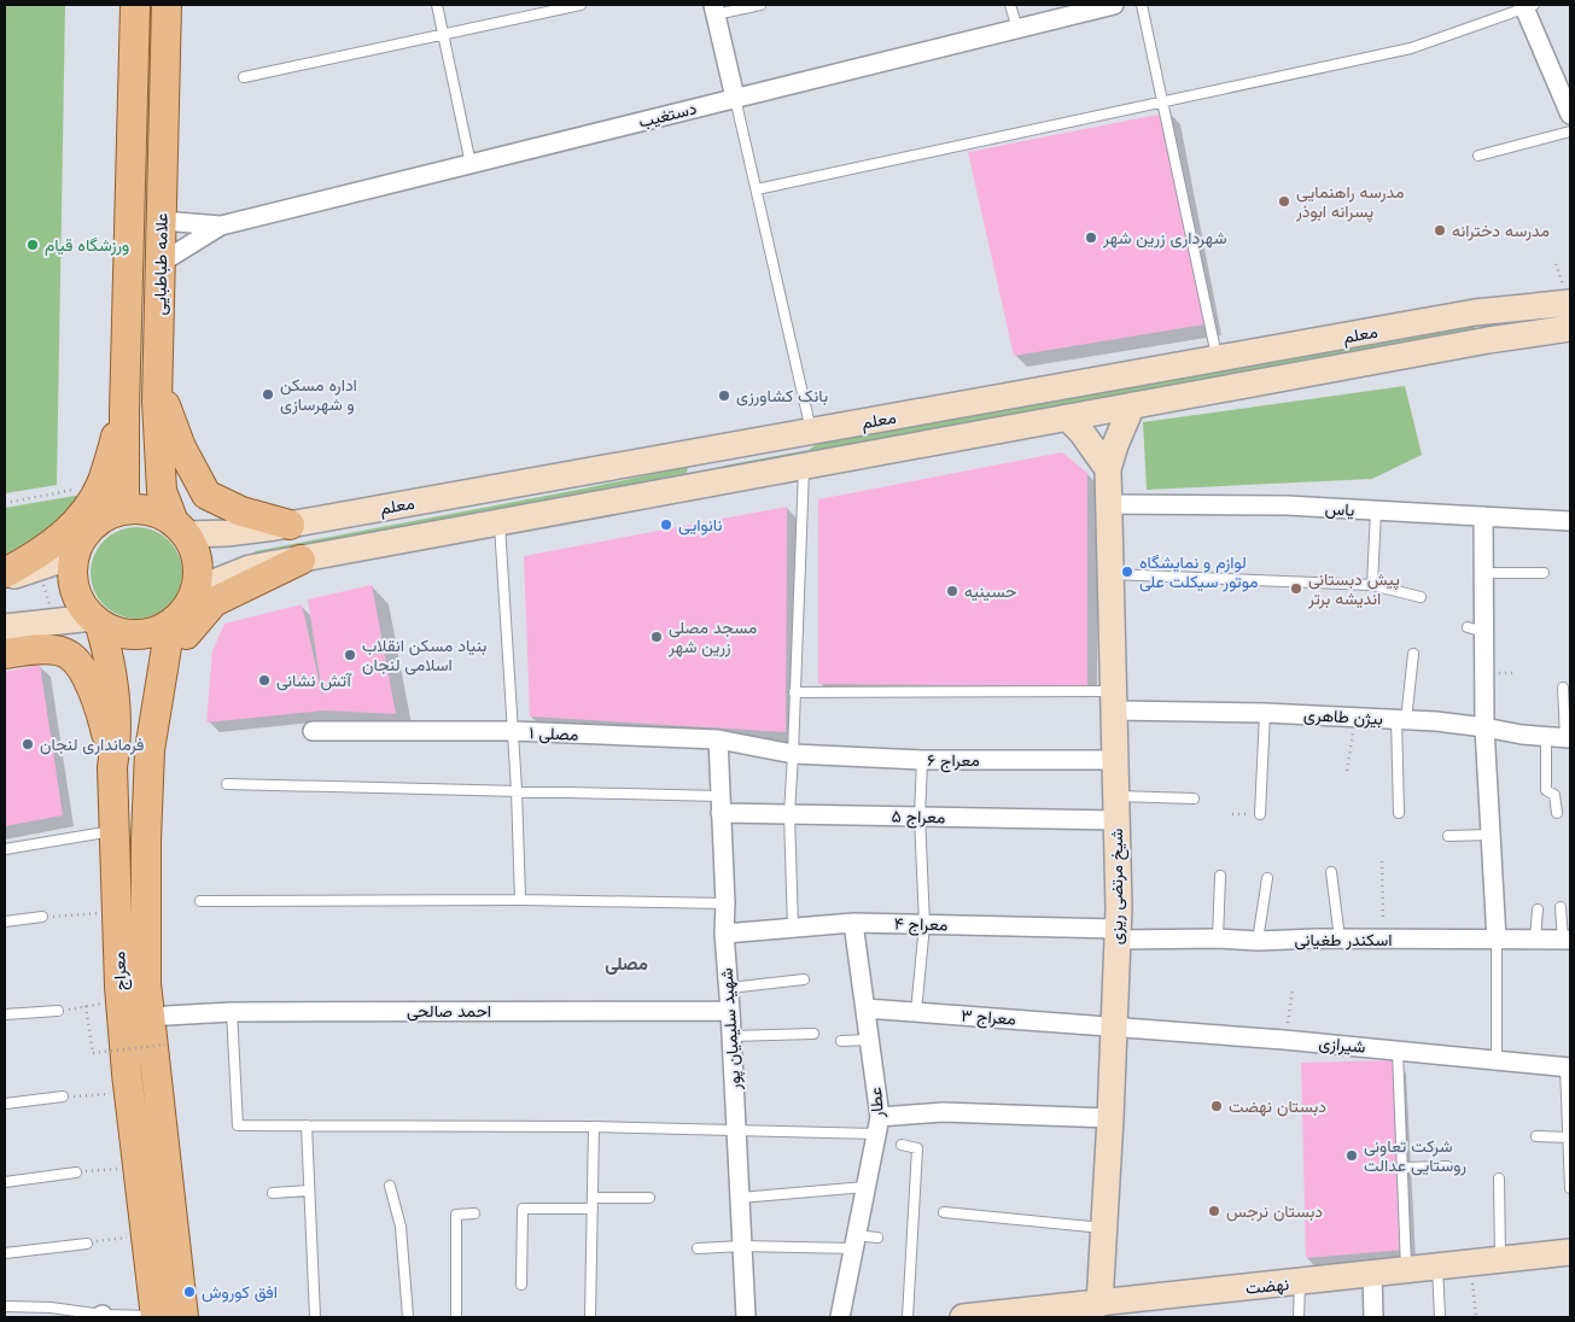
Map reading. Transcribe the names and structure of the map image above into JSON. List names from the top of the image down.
{
  "streets": {
    "main road": [
      "علامه طباطبایی",
      "معلم",
      "شیخ مرتضی ریزی",
      "معراج",
      "نهضت"
    ],
    "street": [
      "دستغیب",
      "یاس",
      "بیژن طاهری",
      "مصلی ۱",
      "معراج ۶",
      "معراج ۵",
      "معراج ۴",
      "اسکندر طغیانی",
      "احمد صالحی",
      "معراج ۳",
      "شهید سلیمیان پور",
      "شیرازی",
      "عطار"
    ]
  },
  "crossings": [
    ["علامه طباطبایی", "معلم"],
    ["علامه طباطبایی", "معراج"],
    ["معلم", "شیخ مرتضی ریزی"],
    ["معلم", "معراج"],
    ["یاس", "شیخ مرتضی ریزی"],
    ["بیژن طاهری", "شیخ مرتضی ریزی"],
    ["مصلی ۱", "معراج ۶"],
    ["مصلی ۱", "شهید سلیمیان پور"],
    ["معراج ۶", "شیخ مرتضی ریزی"],
    ["معراج ۵", "شیخ مرتضی ریزی"],
    ["معراج ۵", "شهید سلیمیان پور"],
    ["شیخ مرتضی ریزی", "معراج ۴"],
    ["شیخ مرتضی ریزی", "اسکندر طغیانی"],
    ["شیخ مرتضی ریزی", "معراج ۳"],
    ["شیخ مرتضی ریزی", "شیرازی"],
    ["شیخ مرتضی ریزی", "نهضت"],
    ["معراج ۴", "اسکندر طغیانی"],
    ["معراج ۴", "شهید سلیمیان پور"],
    ["معراج ۴", "عطار"],
    ["احمد صالحی", "شهید سلیمیان پور"],
    ["معراج ۳", "شیرازی"],
    ["معراج ۳", "عطار"]
  ],
  "districts": ["مصلی"],
  "places": [
    "مدرسه راهنمایی پسرانه ابوذر",
    "مدرسه دخترانه",
    "شهرداری زرین شهر",
    "ورزشگاه قیام",
    "اداره مسکن و شهرسازی",
    "بانک کشاورزی",
    "نانوایی",
    "لوازم و نمایشگاه موتور سیکلت علی",
    "پیش دبستانی اندیشه برتر",
    "حسینیه",
    "مسجد مصلی زرین شهر",
    "بنیاد مسکن انقلاب اسلامی لنجان",
    "آتش نشانی",
    "فرمانداری لنجان",
    "دبستان نهضت",
    "شرکت تعاونی روستایی عدالت",
    "دبستان نرجس",
    "افق کوروش"
  ]
}
